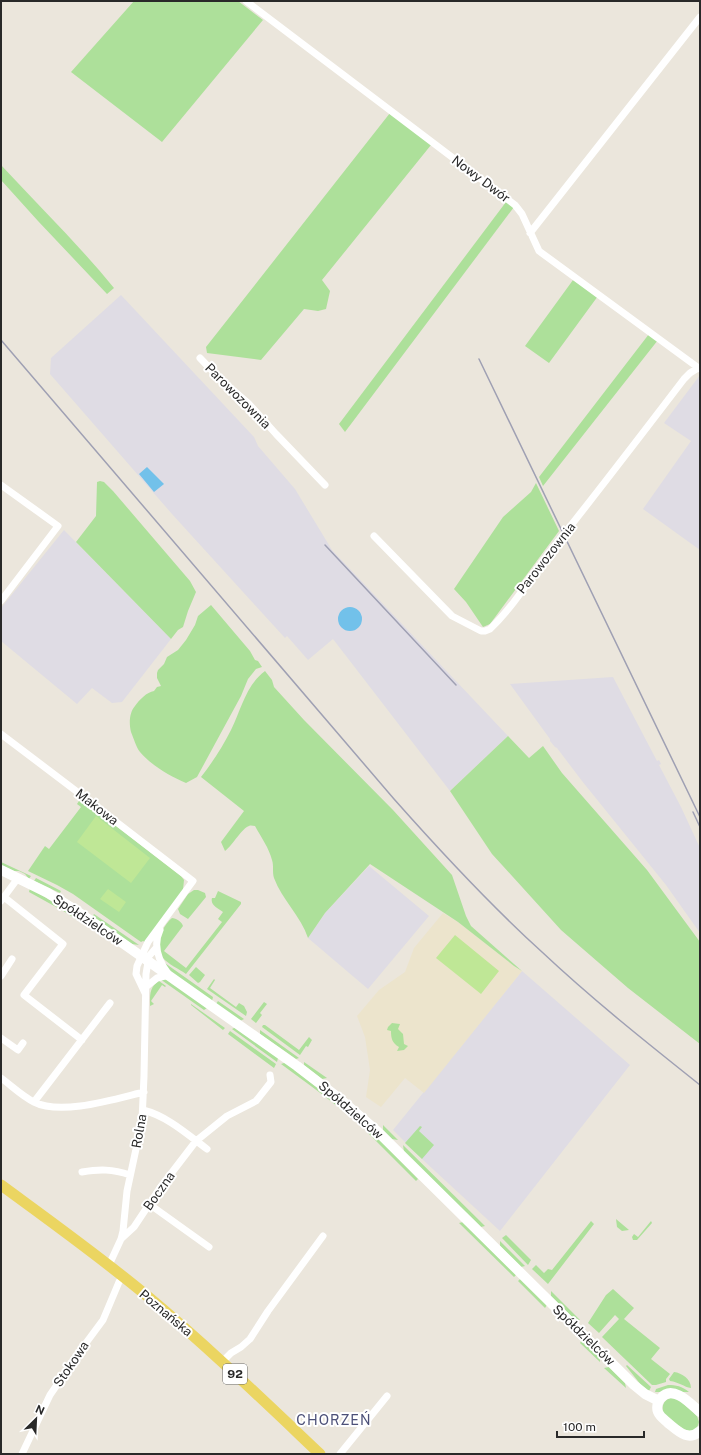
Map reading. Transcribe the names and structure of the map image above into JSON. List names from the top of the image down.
{
  "streets": {
    "main road": ["Poznańska", "92"],
    "street": [
      "Nowy Dwór",
      "Parowozownia",
      "Makowa",
      "Spółdzielców",
      "Rolna",
      "Boczna",
      "Stokowa"
    ]
  },
  "crossings": [
    ["Nowy Dwór", "Parowozownia"],
    ["Spółdzielców", "Rolna"],
    ["Rolna", "Boczna"],
    ["Rolna", "Poznańska"],
    ["Poznańska", "Stokowa"]
  ],
  "districts": ["CHORZEŃ"],
  "scale_bar": "100 m",
  "north": "top right"
}
